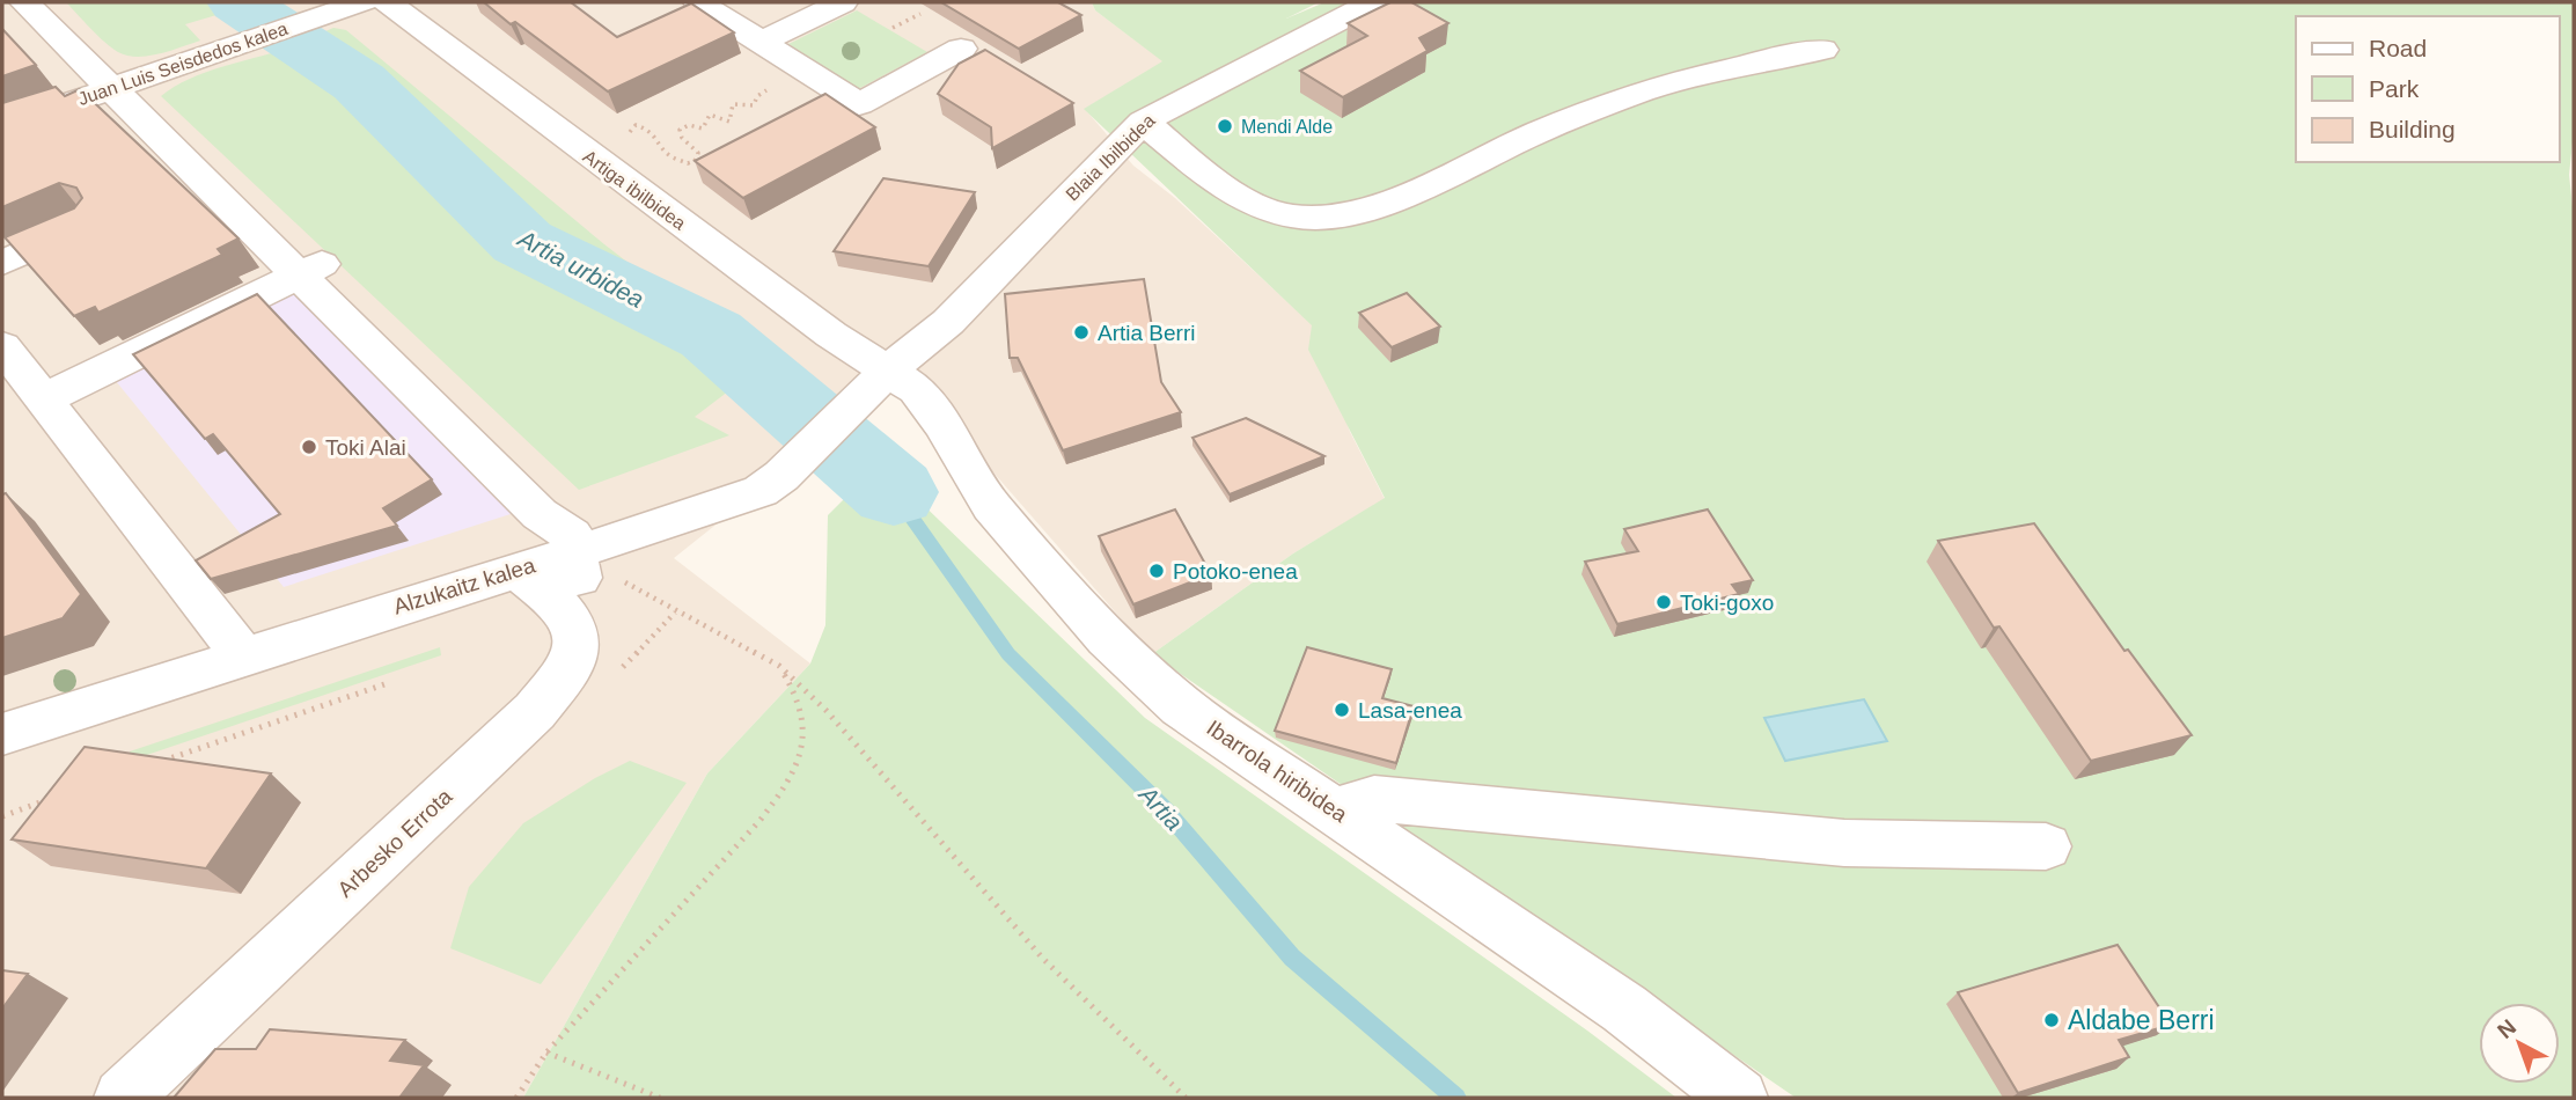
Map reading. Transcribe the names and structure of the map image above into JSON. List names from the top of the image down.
{
  "streets": {
    "street": [
      "Juan Luis Seisdedos kalea",
      "Blaia Ibilbidea",
      "Artiga ibilbidea",
      "Alzukaitz kalea",
      "Ibarrola hiribidea",
      "Arbesko Errota"
    ]
  },
  "crossings": [
    ["Blaia Ibilbidea", "Artiga ibilbidea"],
    ["Blaia Ibilbidea", "Alzukaitz kalea"],
    ["Blaia Ibilbidea", "Ibarrola hiribidea"],
    ["Artiga ibilbidea", "Alzukaitz kalea"],
    ["Artiga ibilbidea", "Ibarrola hiribidea"],
    ["Alzukaitz kalea", "Ibarrola hiribidea"],
    ["Alzukaitz kalea", "Arbesko Errota"]
  ],
  "water": ["Artia urbidea", "Artia"],
  "places": [
    "Mendi Alde",
    "Artia Berri",
    "Toki Alai",
    "Potoko-enea",
    "Toki-goxo",
    "Lasa-enea",
    "Aldabe Berri"
  ],
  "legend": ["Road", "Park", "Building"],
  "north": "top left"
}
